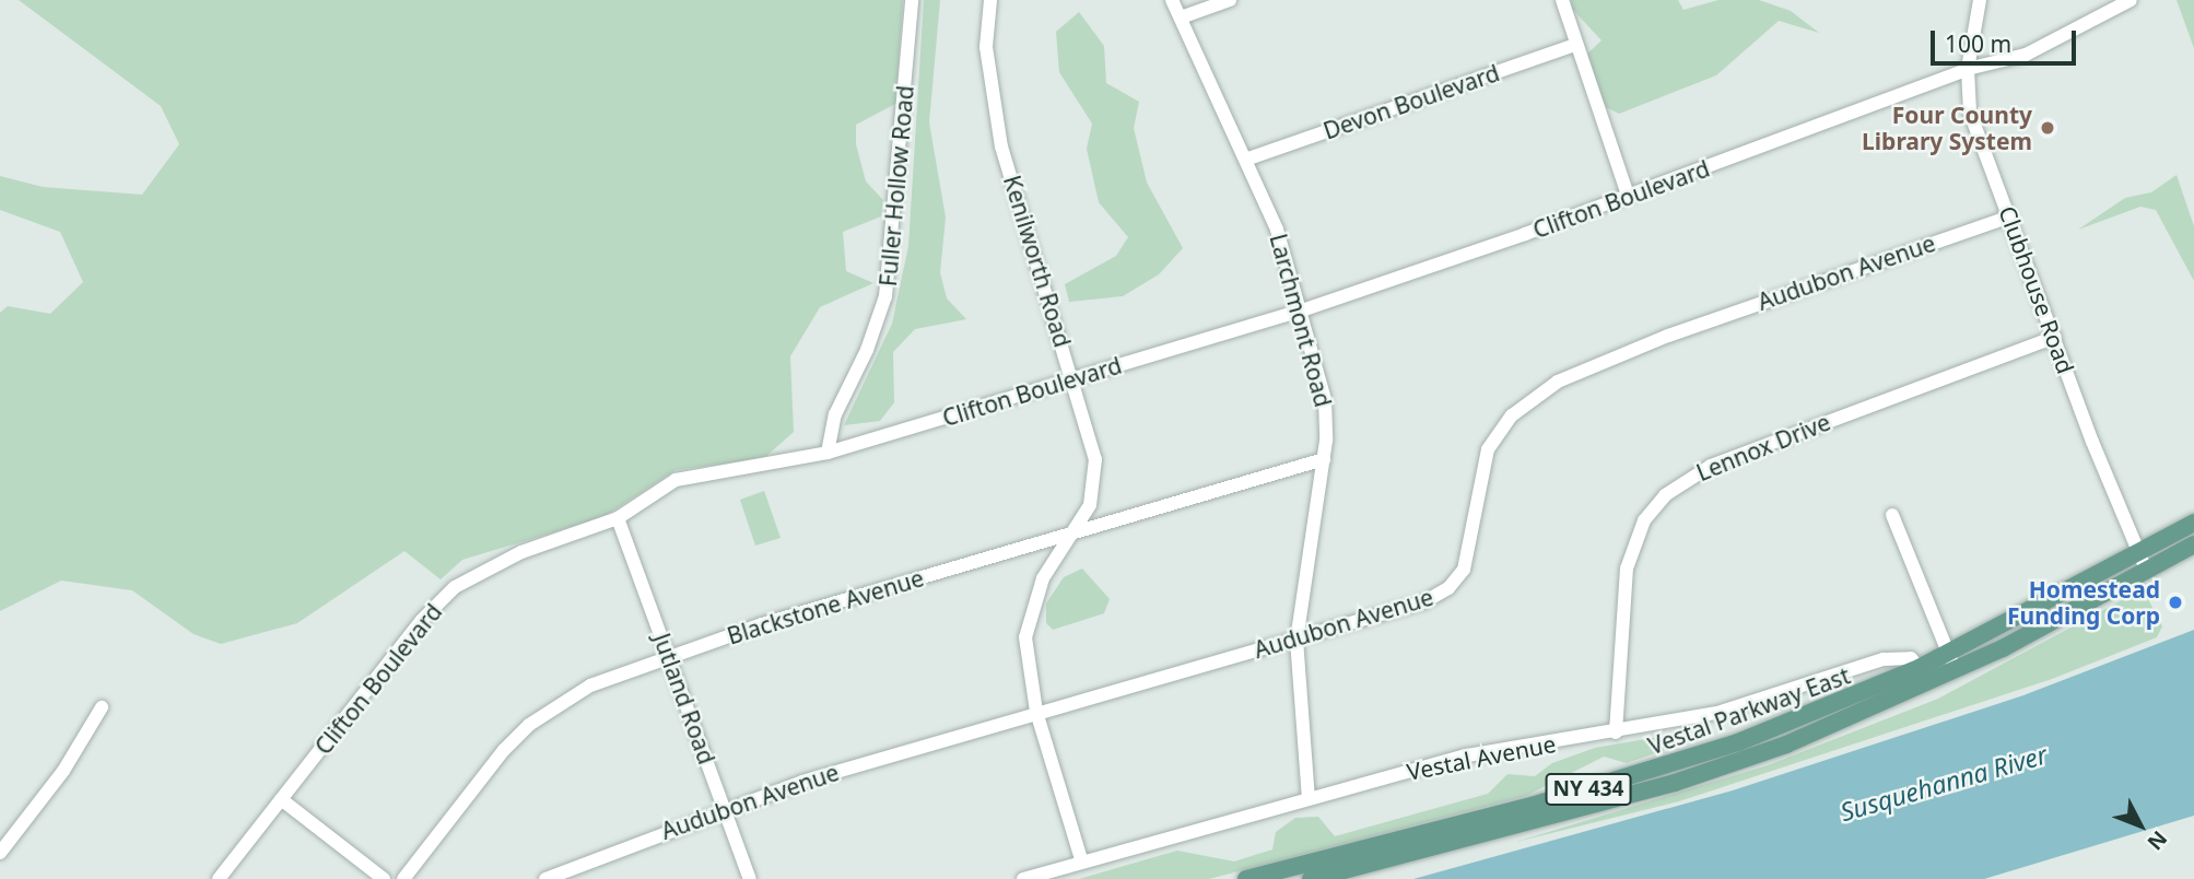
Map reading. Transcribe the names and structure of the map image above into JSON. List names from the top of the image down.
{
  "streets": {
    "main road": ["Vestal Parkway East", "NY 434"],
    "street": [
      "Devon Boulevard",
      "Fuller Hollow Road",
      "Clifton Boulevard",
      "Kenilworth Road",
      "Audubon Avenue",
      "Clubhouse Road",
      "Larchmont Road",
      "Lennox Drive",
      "Blackstone Avenue",
      "Jutland Road",
      "Vestal Avenue"
    ]
  },
  "crossings": [
    ["Devon Boulevard", "Larchmont Road"],
    ["Fuller Hollow Road", "Clifton Boulevard"],
    ["Clifton Boulevard", "Kenilworth Road"],
    ["Clifton Boulevard", "Clubhouse Road"],
    ["Clifton Boulevard", "Larchmont Road"],
    ["Clifton Boulevard", "Jutland Road"],
    ["Kenilworth Road", "Audubon Avenue"],
    ["Kenilworth Road", "Blackstone Avenue"],
    ["Kenilworth Road", "Vestal Avenue"],
    ["Audubon Avenue", "Clubhouse Road"],
    ["Audubon Avenue", "Larchmont Road"],
    ["Audubon Avenue", "Jutland Road"],
    ["Clubhouse Road", "Lennox Drive"],
    ["Clubhouse Road", "Vestal Parkway East"],
    ["Larchmont Road", "Blackstone Avenue"],
    ["Larchmont Road", "Vestal Avenue"],
    ["Lennox Drive", "Vestal Avenue"],
    ["Blackstone Avenue", "Jutland Road"],
    ["Vestal Parkway East", "Vestal Avenue"]
  ],
  "water": ["Susquehanna River"],
  "places": ["Four County Library System", "Homestead Funding Corp"],
  "scale_bar": "100 m",
  "north": "bottom right"
}
